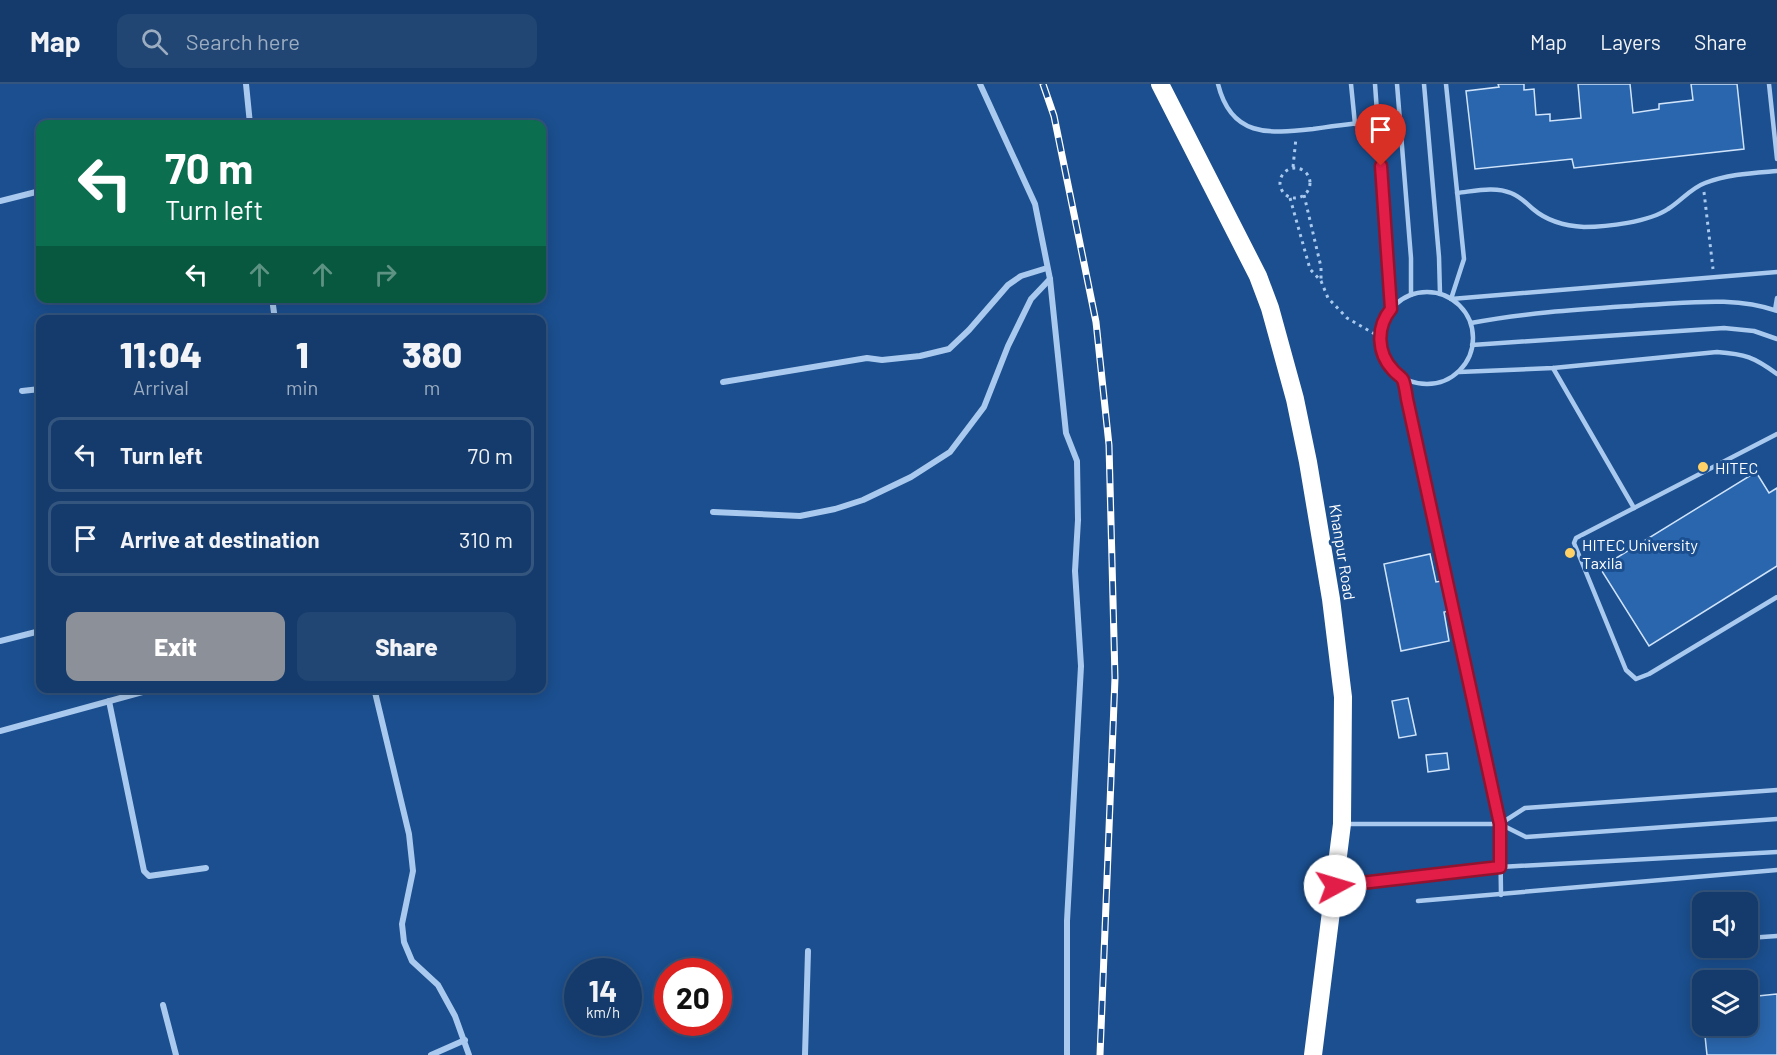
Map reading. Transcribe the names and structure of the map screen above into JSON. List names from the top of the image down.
{
  "streets": {
    "highway": ["Khanpur Road"]
  },
  "places": ["HITEC", "HITEC University Taxila"],
  "page": {
    "header": "Map",
    "search": "Search here",
    "nav": ["Map", "Layers", "Share"],
    "turn": ["70 m", "Turn left"],
    "eta": [
      "11:04",
      "Arrival",
      "1",
      "min",
      "380",
      "m"
    ],
    "list": [
      {
        "name": "Turn left",
        "value": "70 m"
      },
      {
        "name": "Arrive at destination",
        "value": "310 m"
      }
    ],
    "buttons": ["Exit", "Share"],
    "speed": "14 km/h",
    "limit": "20"
  }
}
